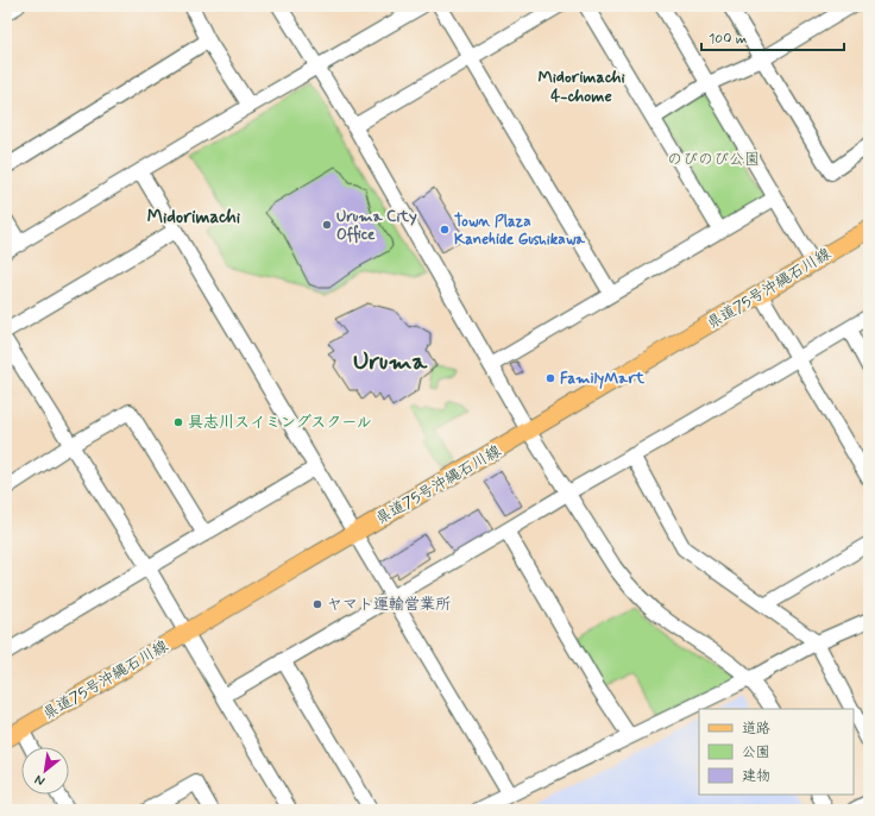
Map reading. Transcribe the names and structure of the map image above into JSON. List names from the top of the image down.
{
  "streets": {
    "main road": ["県道75号沖縄石川線"]
  },
  "districts": ["Midorimachi 4-chome", "Midorimachi", "Uruma"],
  "parks": ["のびのび公園"],
  "places": [
    "Uruma City Office",
    "Town Plaza Kanehide Gushikawa",
    "FamilyMart",
    "具志川スイミングスクール",
    "ヤマト運輸営業所"
  ],
  "legend": ["道路", "公園", "建物"],
  "scale_bar": "100 m",
  "north": "bottom left"
}
